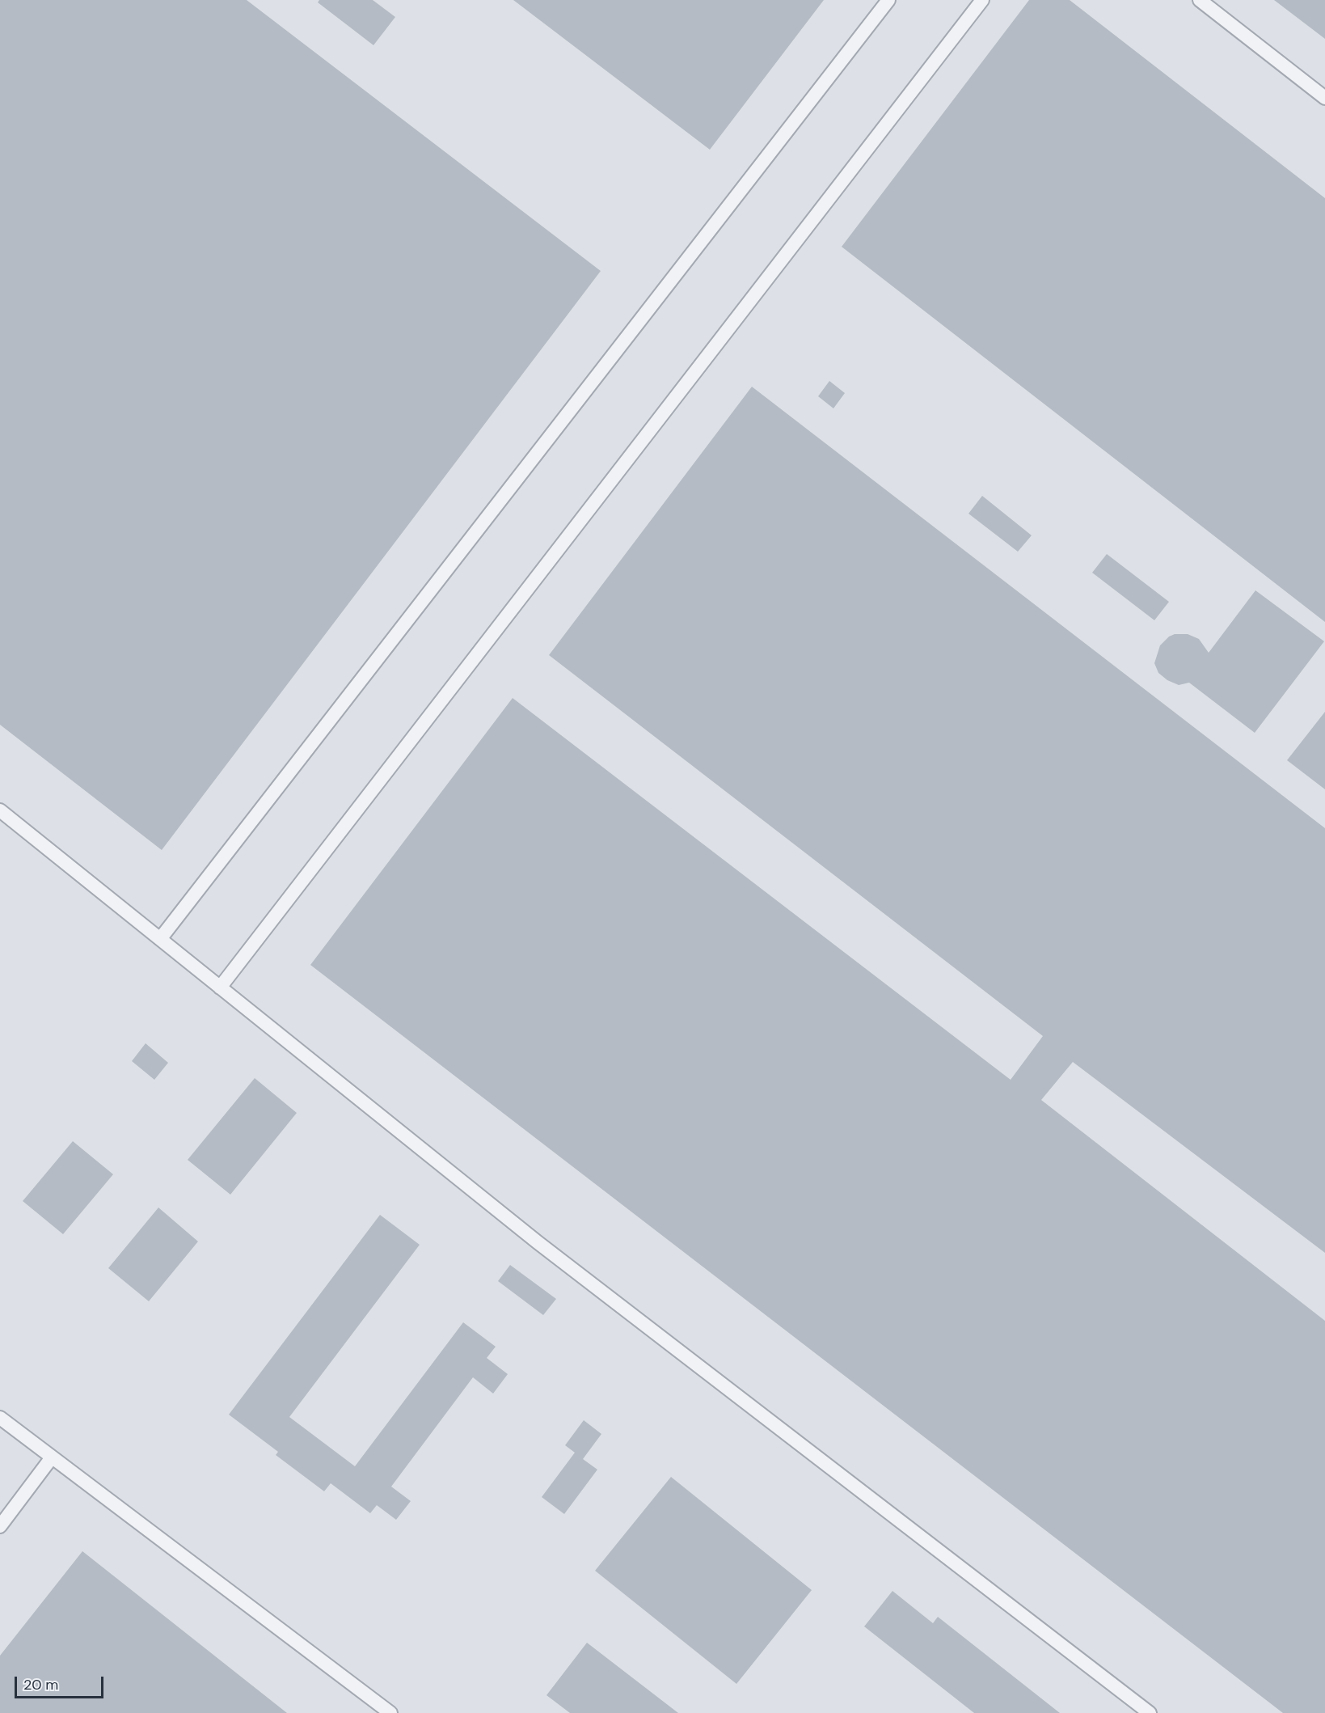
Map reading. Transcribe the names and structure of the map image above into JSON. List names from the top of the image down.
{
  "scale_bar": "20 m"
}
